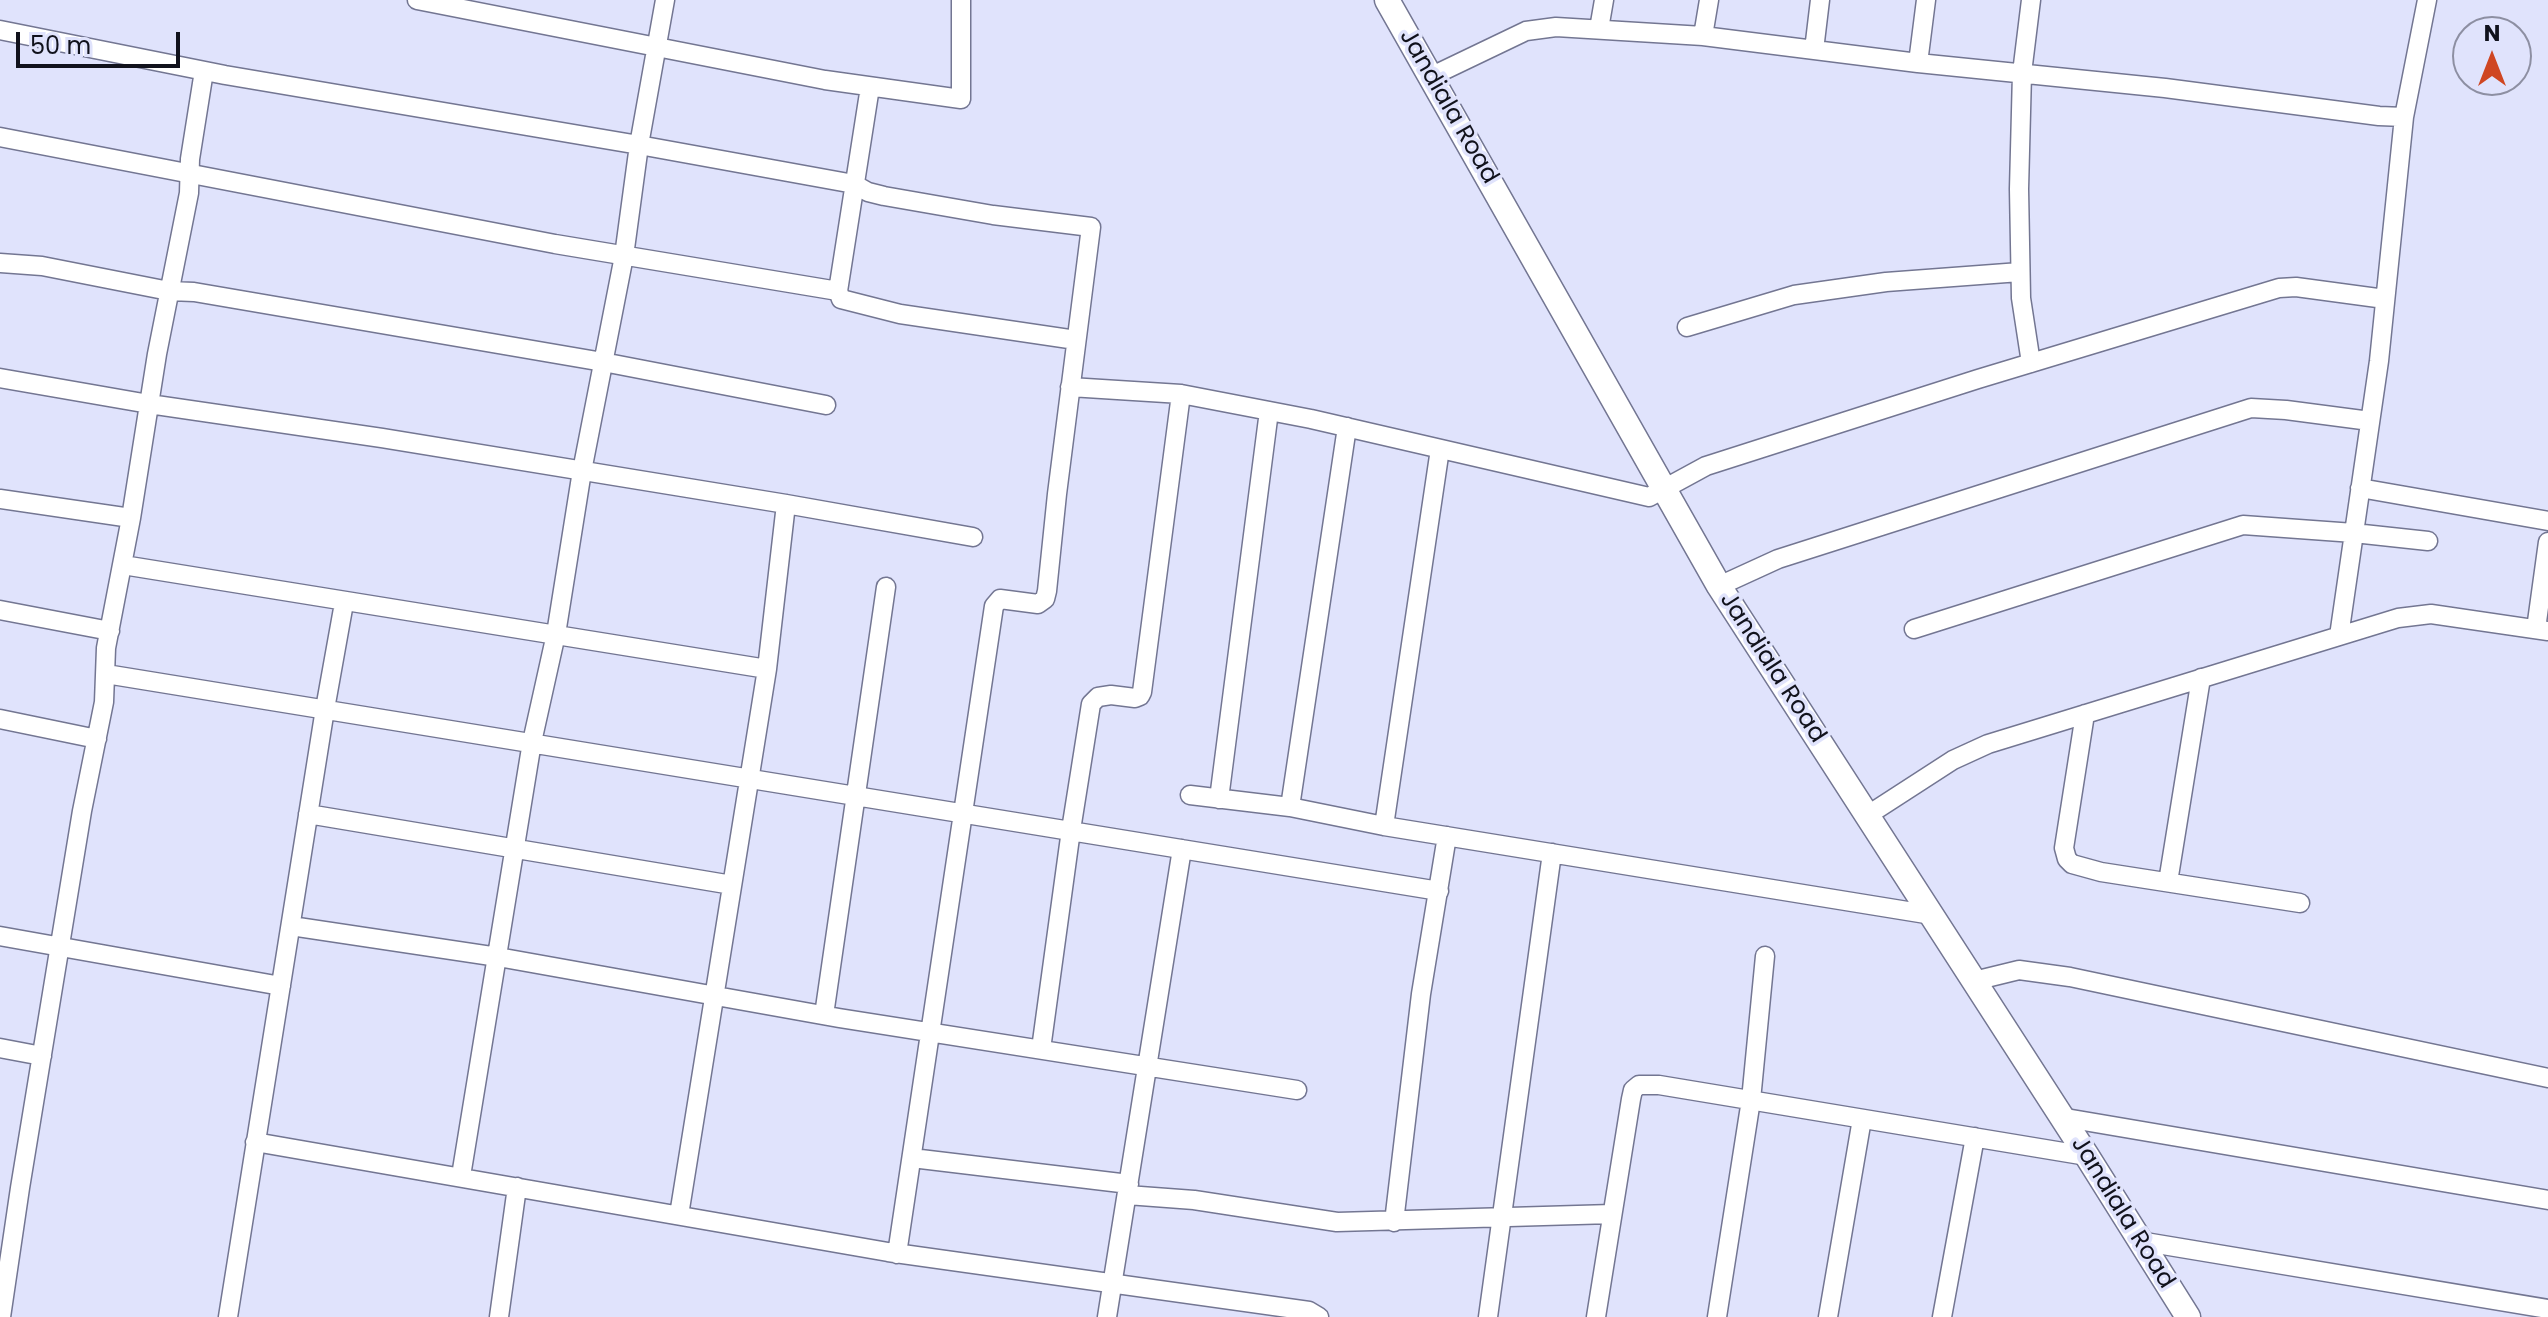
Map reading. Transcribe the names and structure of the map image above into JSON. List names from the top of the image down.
{
  "streets": {
    "street": ["Jandiala Road"]
  },
  "scale_bar": "50 m",
  "north": "top"
}
